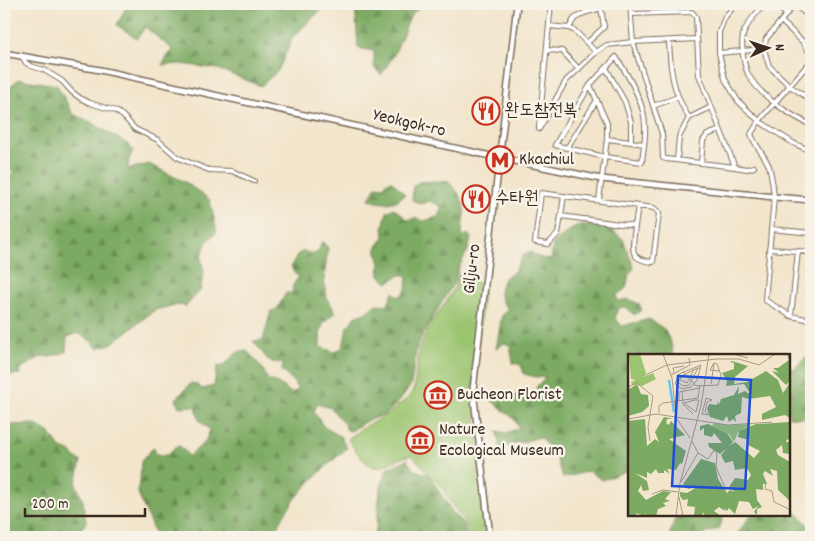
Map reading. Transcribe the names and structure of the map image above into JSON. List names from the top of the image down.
{
  "streets": {
    "street": ["Yeokgok-ro", "Gilju-ro"]
  },
  "crossings": [
    ["Yeokgok-ro", "Gilju-ro"]
  ],
  "places": {
    "restaurant": ["완도참전복", "수타원"],
    "metro station": ["Kkachiul"],
    "museum": ["Bucheon Florist", "Nature Ecological Museum"]
  },
  "scale_bar": "200 m",
  "north": "right"
}
